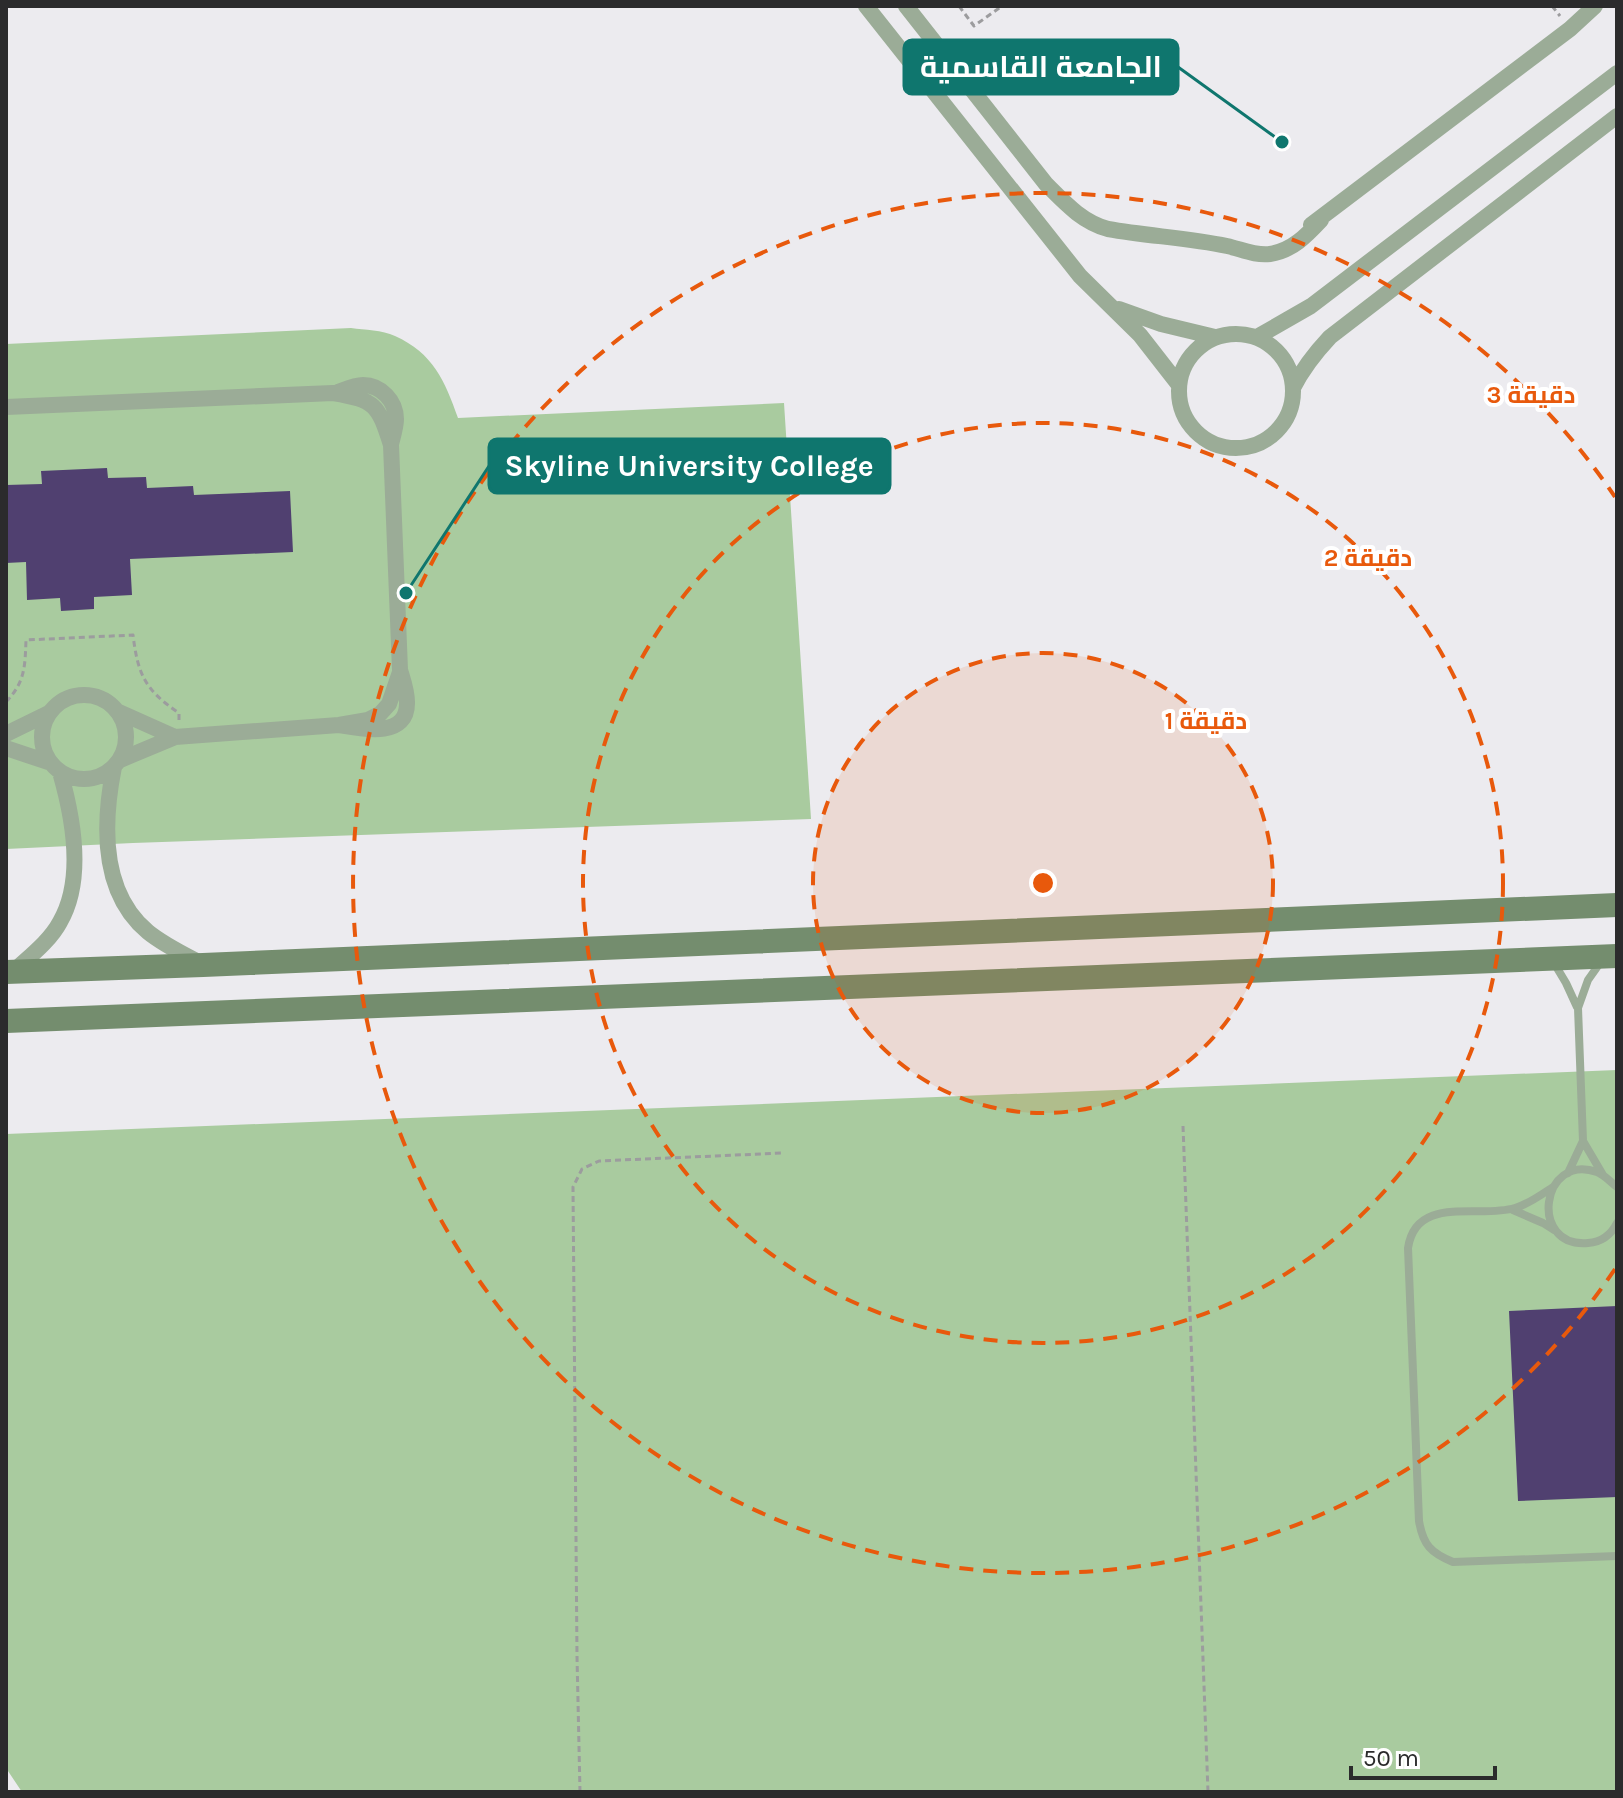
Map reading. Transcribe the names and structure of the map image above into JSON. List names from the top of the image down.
{
  "places": ["الجامعة القاسمية", "Skyline University College"],
  "scale_bar": "50 m",
  "rings": ["3 دقيقة", "2 دقيقة", "1 دقيقة"]
}
